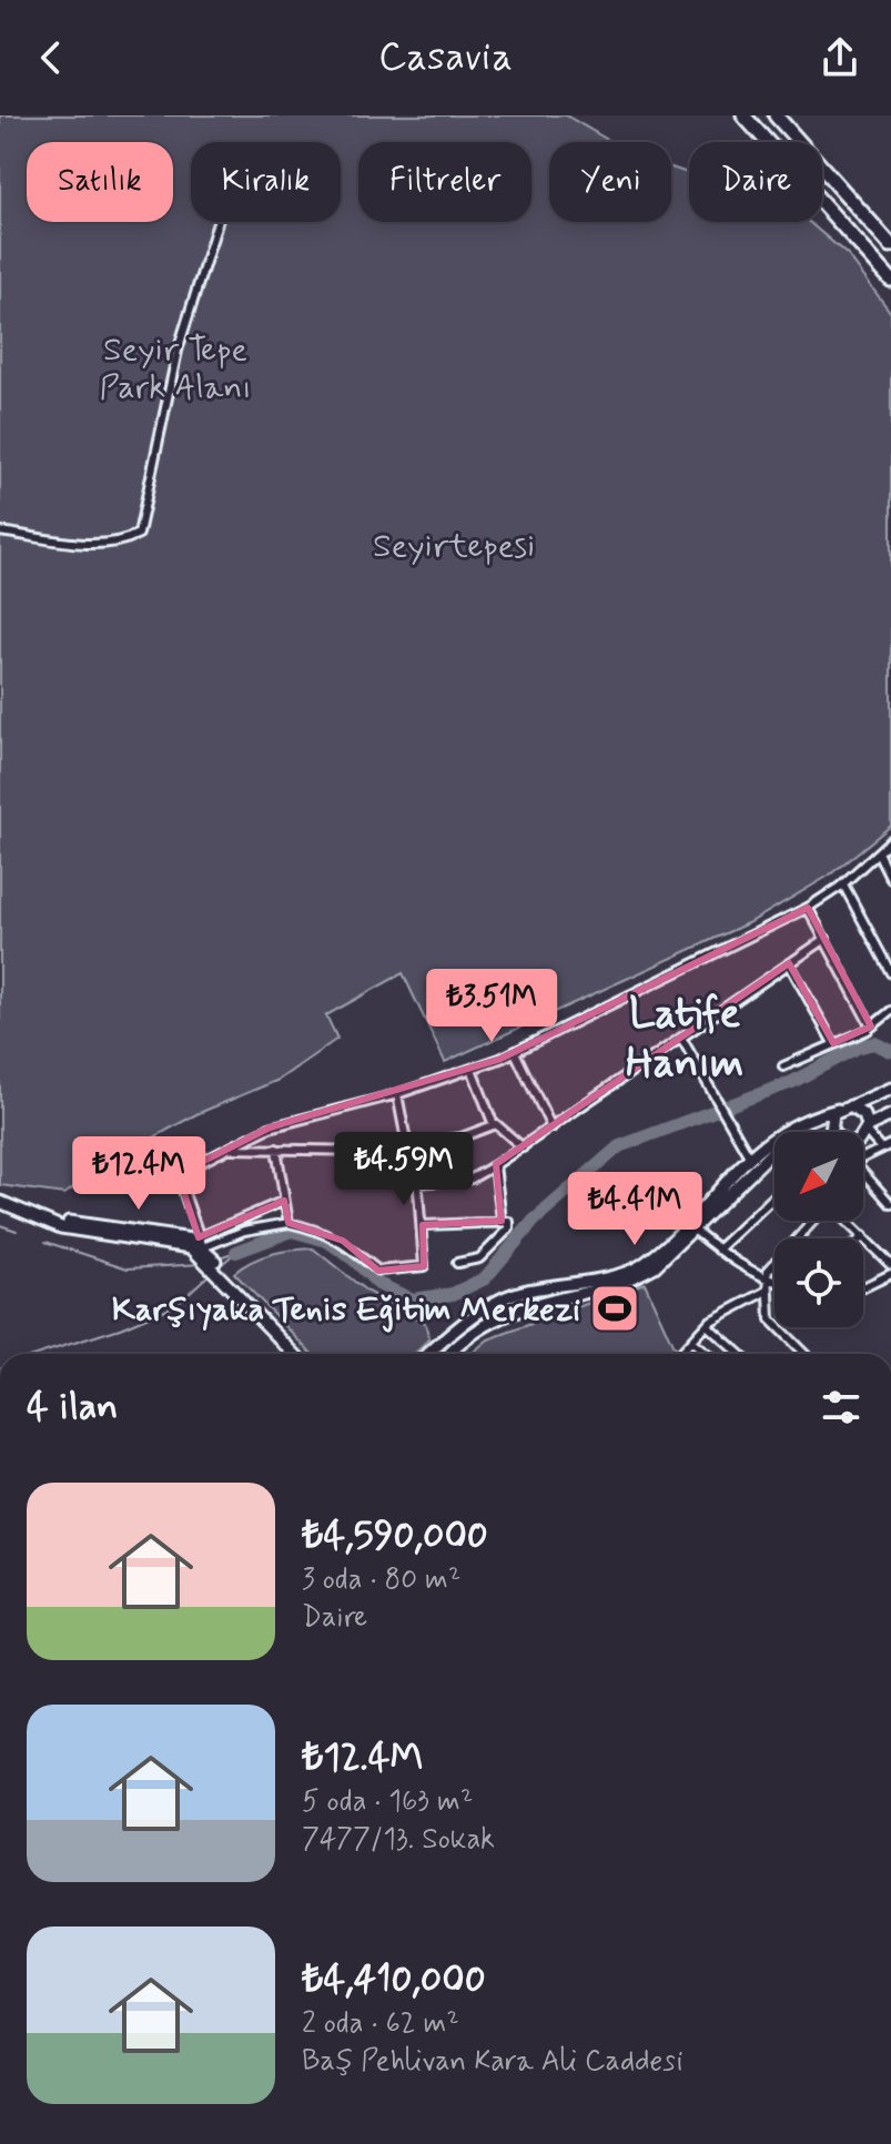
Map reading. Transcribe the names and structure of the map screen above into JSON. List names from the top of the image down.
{
  "districts": ["Latife Hanım"],
  "parks": ["Seyir Tepe Park Alanı", "Seyirtepesi"],
  "places": {
    "sports": ["Karşıyaka Tenis Eğitim Merkezi"]
  },
  "north": "bottom left",
  "page": {
    "header": "Casavia",
    "chip": [
      "Satılık",
      "Kiralık",
      "Filtreler",
      "Yeni",
      "Daire"
    ],
    "price": [
      "₺3.51M",
      "₺4.59M",
      "₺12.4M",
      "₺4.41M"
    ],
    "heading": "4 ilan",
    "list": [
      {
        "name": "₺4,590,000",
        "note": "3 oda · 80 m² · Daire"
      },
      {
        "name": "₺12.4M",
        "note": "5 oda · 163 m² · 7477/13. Sokak"
      },
      {
        "name": "₺4,410,000",
        "note": "2 oda · 62 m² · Baş Pehlivan Kara Ali Caddesi"
      }
    ]
  }
}
